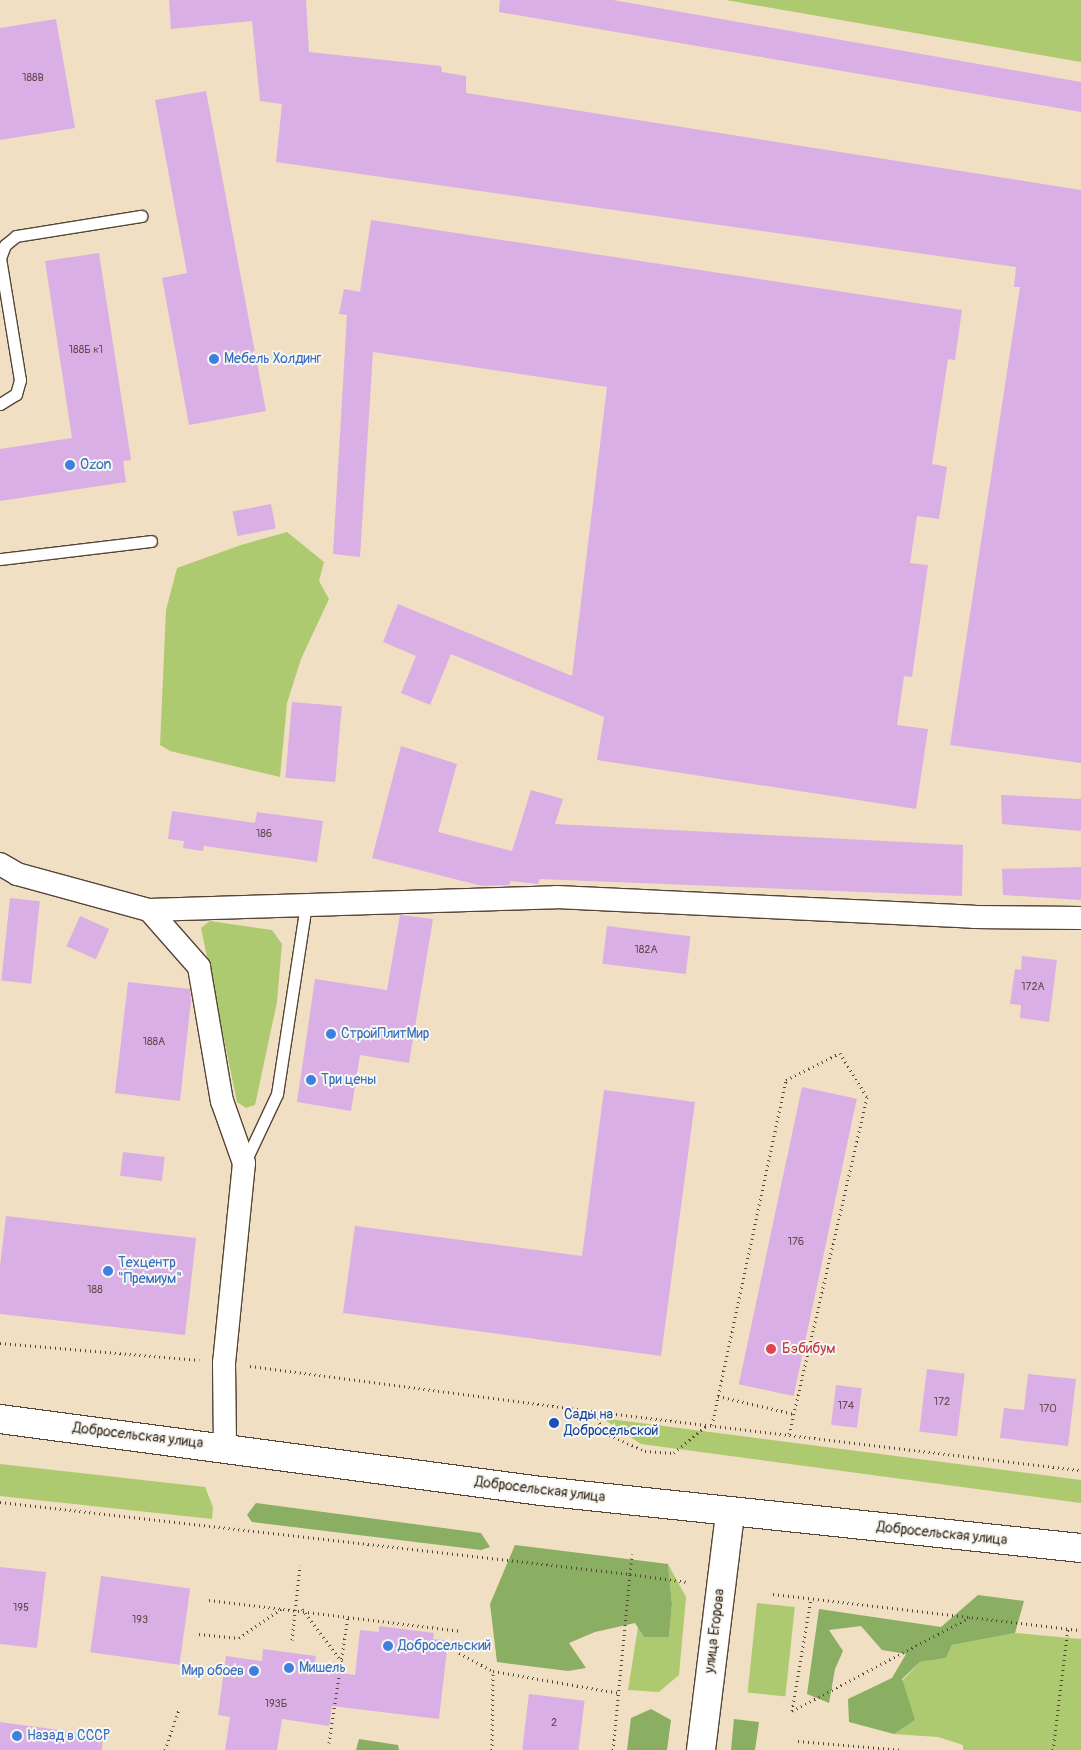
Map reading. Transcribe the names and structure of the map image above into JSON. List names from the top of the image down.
{
  "streets": {
    "main road": ["Добросельская улица", "улица Егорова"]
  },
  "crossings": [
    ["Добросельская улица", "улица Егорова"]
  ],
  "places": [
    "Мебель Холдинг",
    "Ozon",
    "СтройПлитМир",
    "Три цены",
    "Техцентр \"Премиум\"",
    "Бэбибум",
    "Сады на Добросельской",
    "Добросельский",
    "Мишель",
    "Мир обоев",
    "Назад в СССР"
  ],
  "house_numbers": [
    "188В",
    "188Б к1",
    "186",
    "182А",
    "172А",
    "188А",
    "176",
    "188",
    "172",
    "174",
    "170",
    "195",
    "193",
    "193Б",
    "2"
  ]
}
